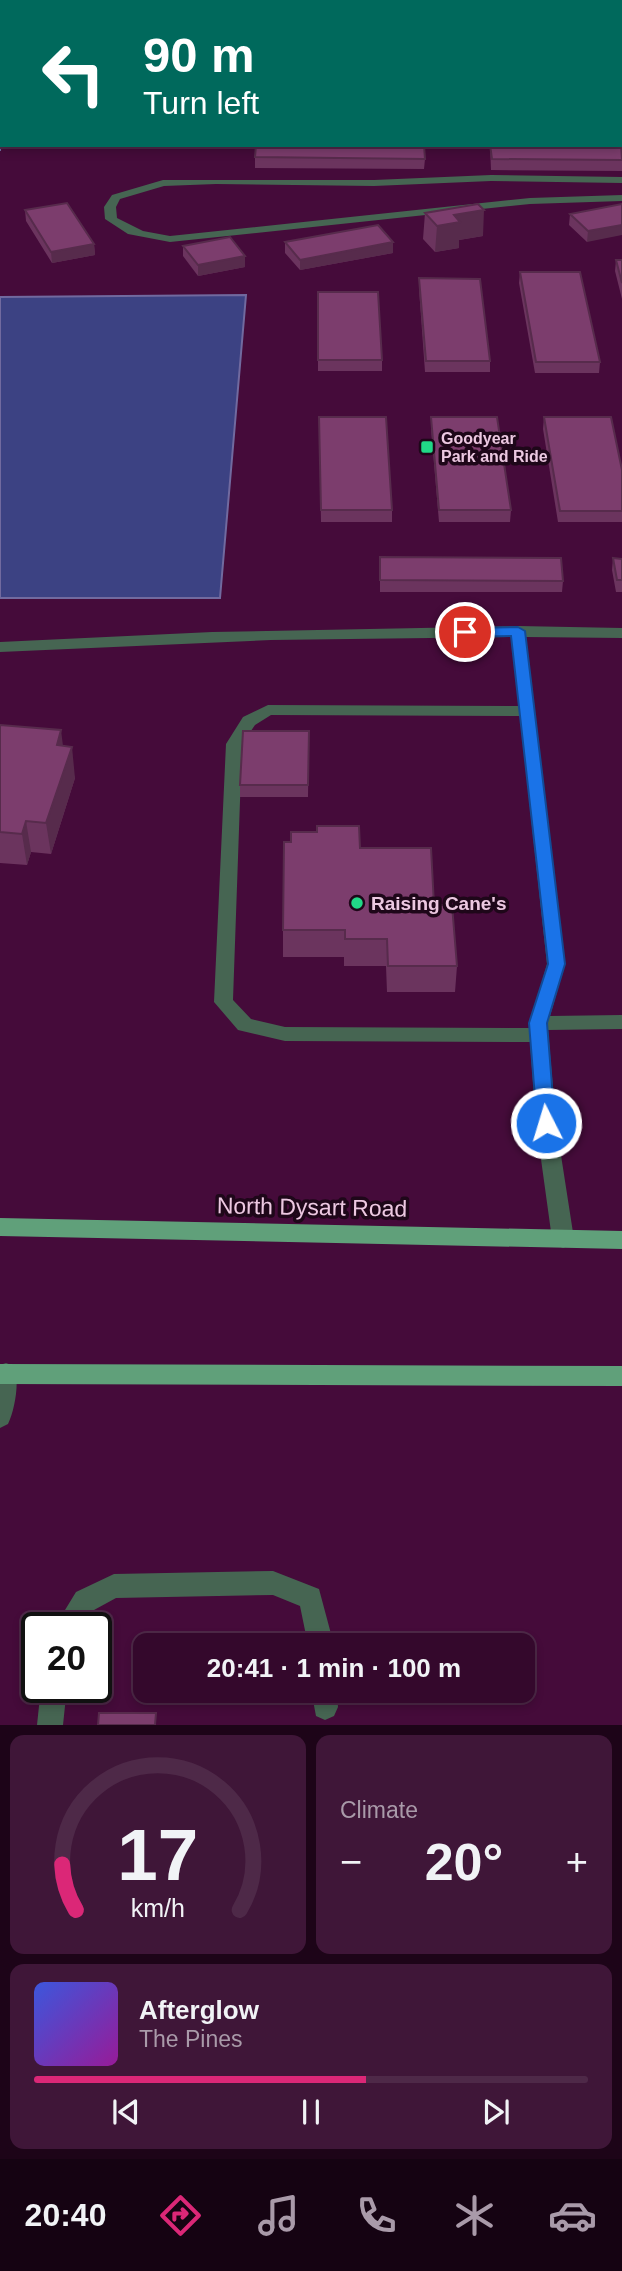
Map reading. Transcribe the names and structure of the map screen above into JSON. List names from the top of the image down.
{
  "streets": {
    "main road": ["North Dysart Road"]
  },
  "places": {
    "transit": ["Goodyear Park and Ride"],
    "other": ["Raising Cane's"]
  },
  "page": {
    "turn": ["90 m", "Turn left"],
    "limit": "20",
    "trip": "20:41 · 1 min · 100 m",
    "tile": "Climate",
    "heat": ["−", "20°", "+"],
    "song": ["Afterglow", "The Pines"],
    "tabs": "20:40",
    "gauge": ["17", "km/h"]
  }
}
